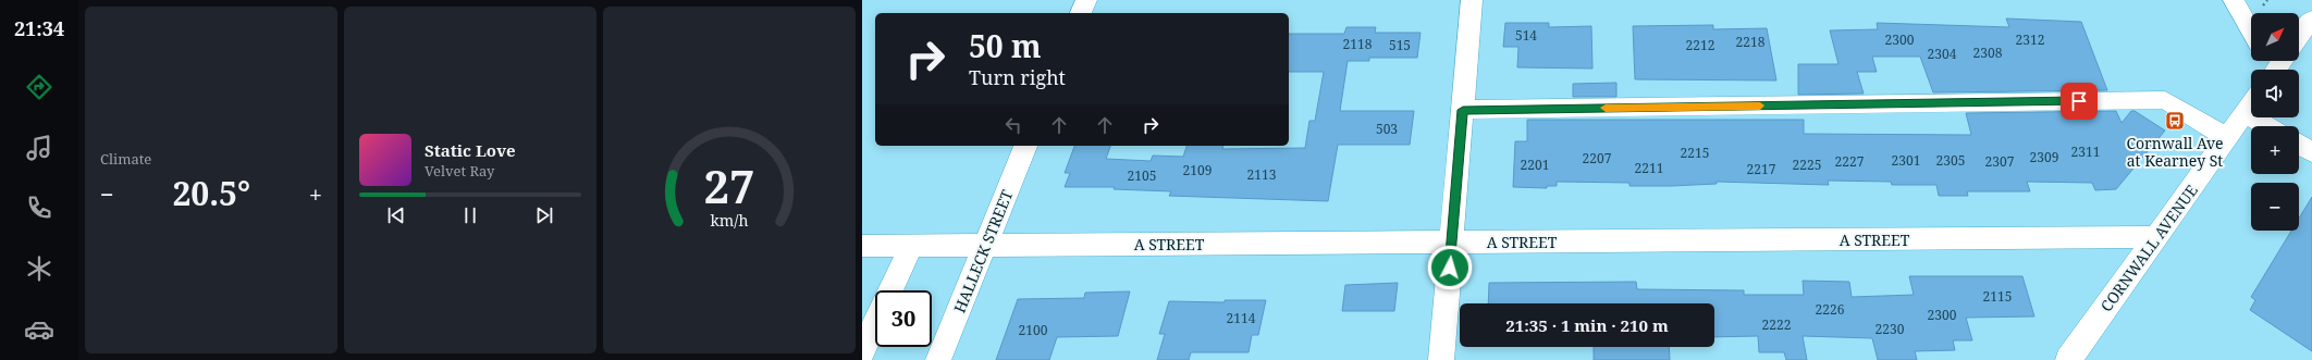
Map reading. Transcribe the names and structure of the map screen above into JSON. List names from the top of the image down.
{
  "streets": {
    "street": ["A STREET", "CORNWALL AVENUE", "HALLECK STREET"]
  },
  "crossings": [
    ["A STREET", "CORNWALL AVENUE"],
    ["A STREET", "HALLECK STREET"]
  ],
  "places": {
    "bus stop": ["Cornwall Ave at Kearney St"]
  },
  "house_numbers": [
    "514",
    "2300",
    "2312",
    "2218",
    "2118",
    "515",
    "2212",
    "2308",
    "2304",
    "503",
    "2311",
    "2215",
    "2309",
    "2207",
    "2301",
    "2305",
    "2227",
    "2307",
    "2201",
    "2225",
    "2211",
    "2217",
    "2109",
    "2113",
    "2105",
    "2115",
    "2226",
    "2300",
    "2114",
    "2222",
    "2230",
    "2100"
  ],
  "north": "top right",
  "page": {
    "tabs": "21:34",
    "tile": "Climate",
    "map_buttons": ["+", "−"],
    "turn": ["50 m", "Turn right"],
    "song": ["Static Love", "Velvet Ray"],
    "heat": ["−", "20.5°", "+"],
    "limit": "30",
    "trip": "21:35 · 1 min · 210 m",
    "gauge": ["27", "km/h"]
  }
}
